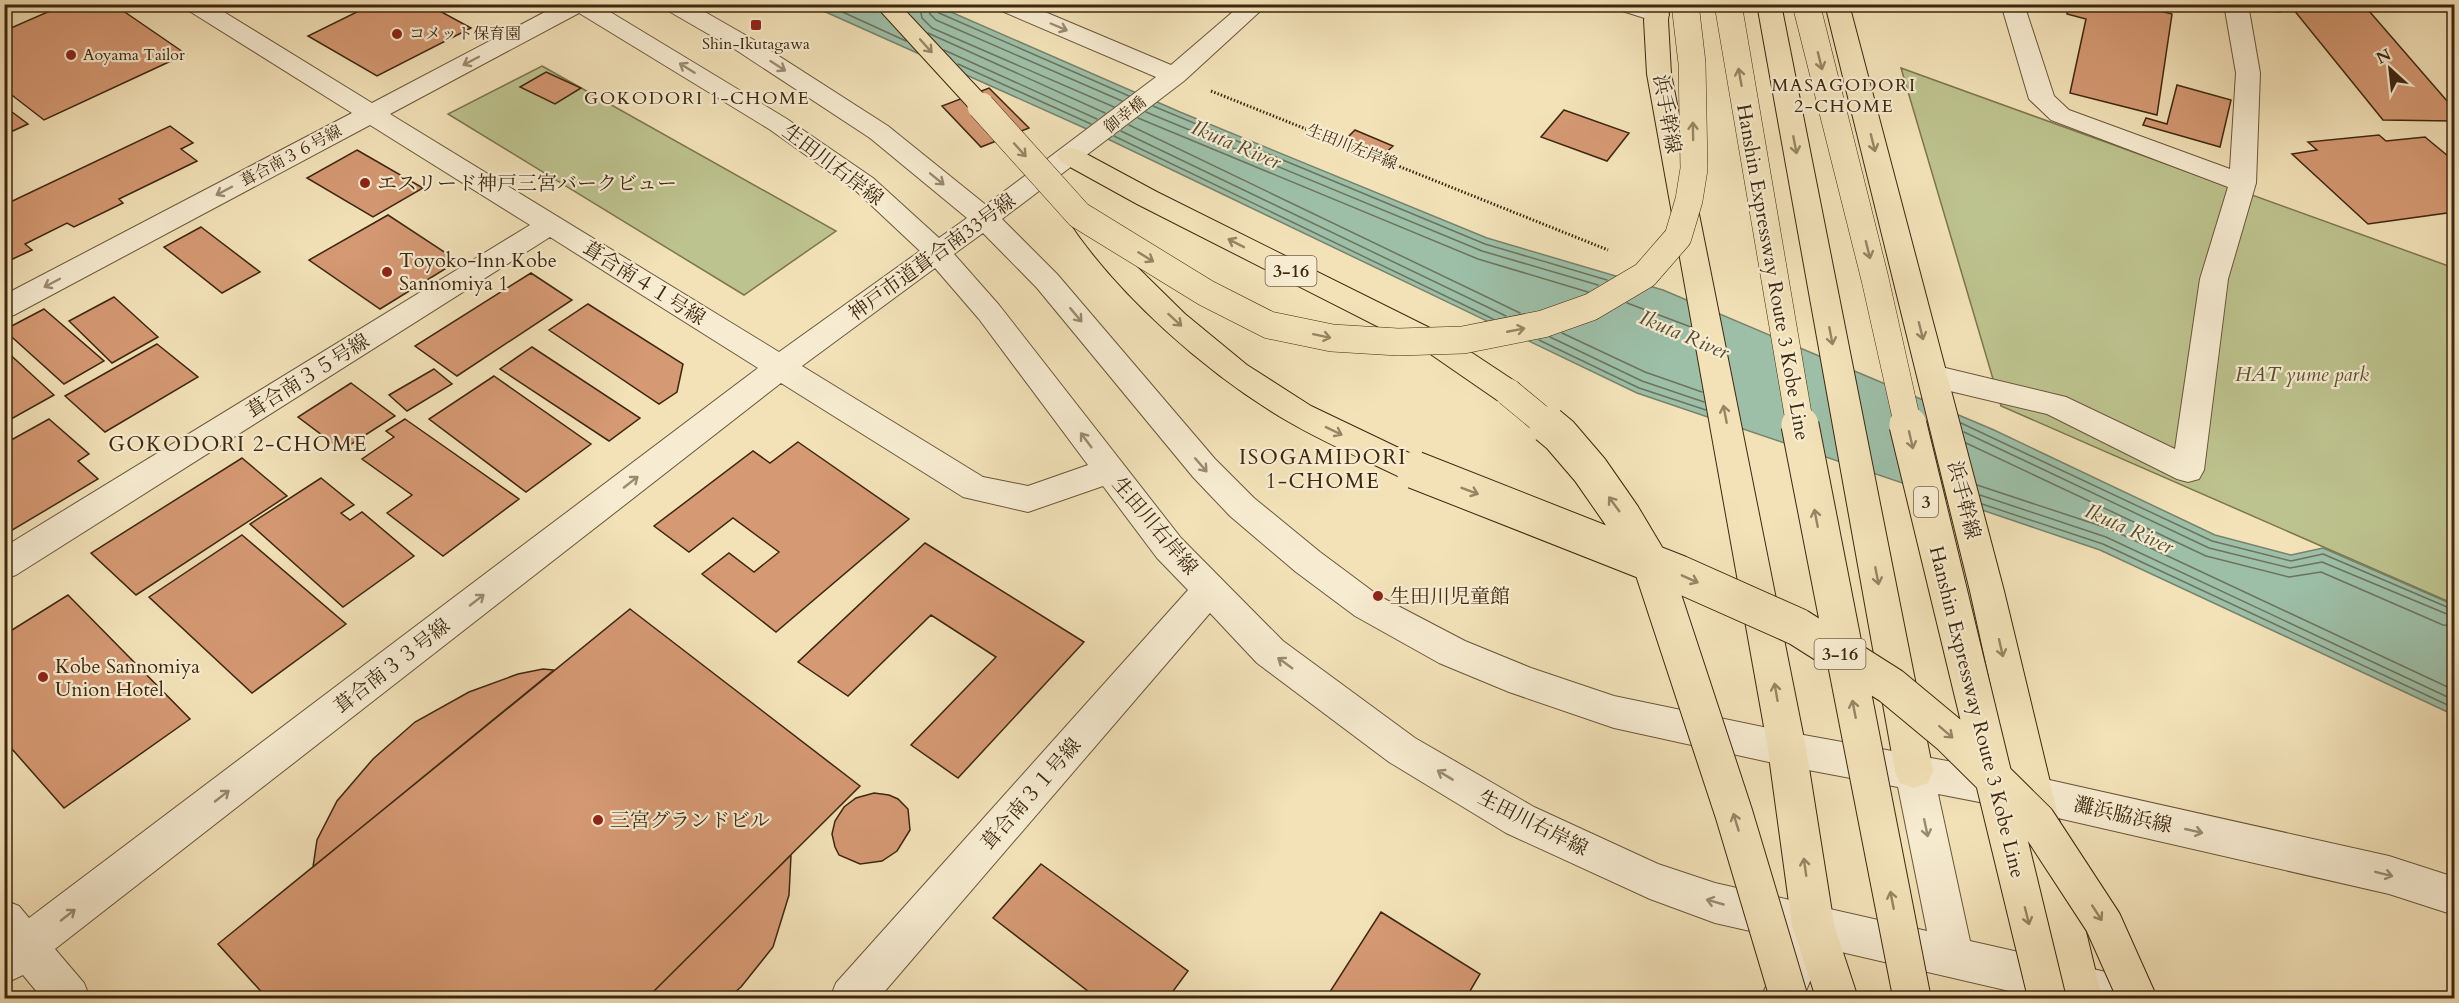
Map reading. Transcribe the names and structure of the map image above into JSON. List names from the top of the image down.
{
  "streets": {
    "main road": [
      "浜手幹線",
      "3-16",
      "Hanshin Expressway Route 3 Kobe Line",
      "3"
    ],
    "street": [
      "御幸橋",
      "葺合南３６号線",
      "生田川右岸線",
      "神戸市道葺合南33号線",
      "葺合南４１号線",
      "葺合南３５号線",
      "葺合南３３号線",
      "葺合南３１号線",
      "灘浜脇浜線"
    ],
    "path": ["生田川左岸線"]
  },
  "crossings": [
    ["浜手幹線", "生田川右岸線"],
    ["浜手幹線", "Hanshin Expressway Route 3 Kobe Line"],
    ["浜手幹線", "灘浜脇浜線"],
    ["御幸橋", "生田川左岸線"],
    ["御幸橋", "神戸市道葺合南33号線"],
    ["御幸橋", "3-16"],
    ["葺合南３６号線", "生田川右岸線"],
    ["葺合南３６号線", "葺合南４１号線"],
    ["生田川右岸線", "神戸市道葺合南33号線"],
    ["生田川右岸線", "葺合南４１号線"],
    ["生田川右岸線", "葺合南３１号線"],
    ["神戸市道葺合南33号線", "3-16"],
    ["神戸市道葺合南33号線", "葺合南４１号線"],
    ["神戸市道葺合南33号線", "葺合南３３号線"],
    ["3-16", "灘浜脇浜線"],
    ["葺合南４１号線", "葺合南３５号線"],
    ["葺合南４１号線", "葺合南３３号線"]
  ],
  "one_way": ["葺合南３６号線", "葺合南３３号線"],
  "districts": [
    "MASAGODORI 2-CHOME",
    "GOKODORI 1-CHOME",
    "GOKODORI 2-CHOME",
    "ISOGAMIDORI 1-CHOME"
  ],
  "water": ["Ikuta River"],
  "parks": ["HAT yume park"],
  "places": {
    "transit": ["Shin-Ikutagawa"],
    "other": [
      "コメット保育園",
      "Aoyama Tailor",
      "エスリード神戸三宮バークビュー",
      "Toyoko-Inn Kobe Sannomiya 1",
      "生田川児童館",
      "Kobe Sannomiya Union Hotel",
      "三宮グランドビル"
    ]
  },
  "north": "top left"
}
